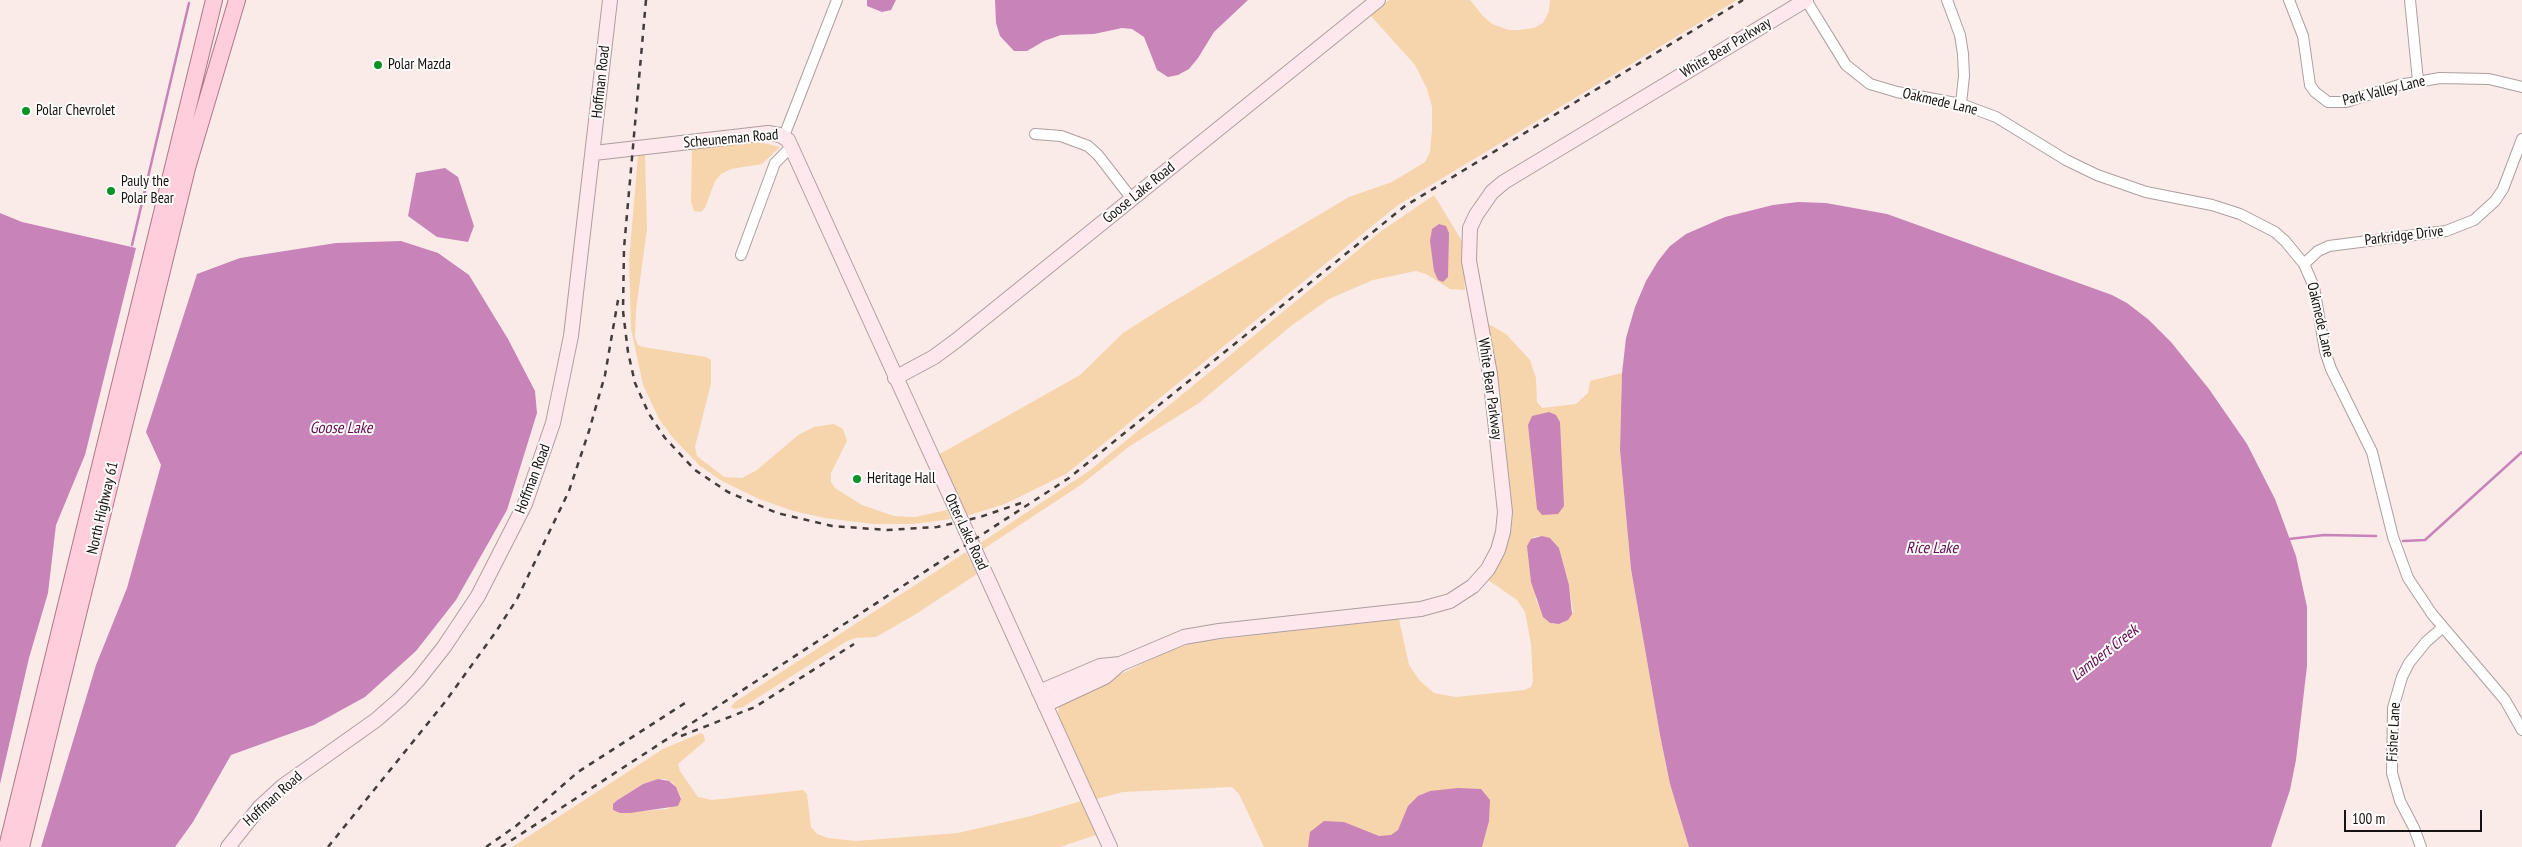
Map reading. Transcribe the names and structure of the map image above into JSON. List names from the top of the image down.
{
  "streets": {
    "main road": ["North Highway 61"],
    "street": [
      "White Bear Parkway",
      "Hoffman Road",
      "Park Valley Lane",
      "Oakmede Lane",
      "Scheuneman Road",
      "Goose Lake Road",
      "Parkridge Drive",
      "Otter Lake Road",
      "Fisher Lane"
    ]
  },
  "crossings": [
    ["White Bear Parkway", "Oakmede Lane"],
    ["White Bear Parkway", "Otter Lake Road"],
    ["Hoffman Road", "Scheuneman Road"],
    ["Oakmede Lane", "Parkridge Drive"],
    ["Oakmede Lane", "Fisher Lane"],
    ["Scheuneman Road", "Otter Lake Road"],
    ["Goose Lake Road", "Otter Lake Road"]
  ],
  "water": ["Goose Lake", "Rice Lake", "Lambert Creek"],
  "places": [
    "Polar Mazda",
    "Polar Chevrolet",
    "Pauly the Polar Bear",
    "Heritage Hall"
  ],
  "scale_bar": "100 m"
}
